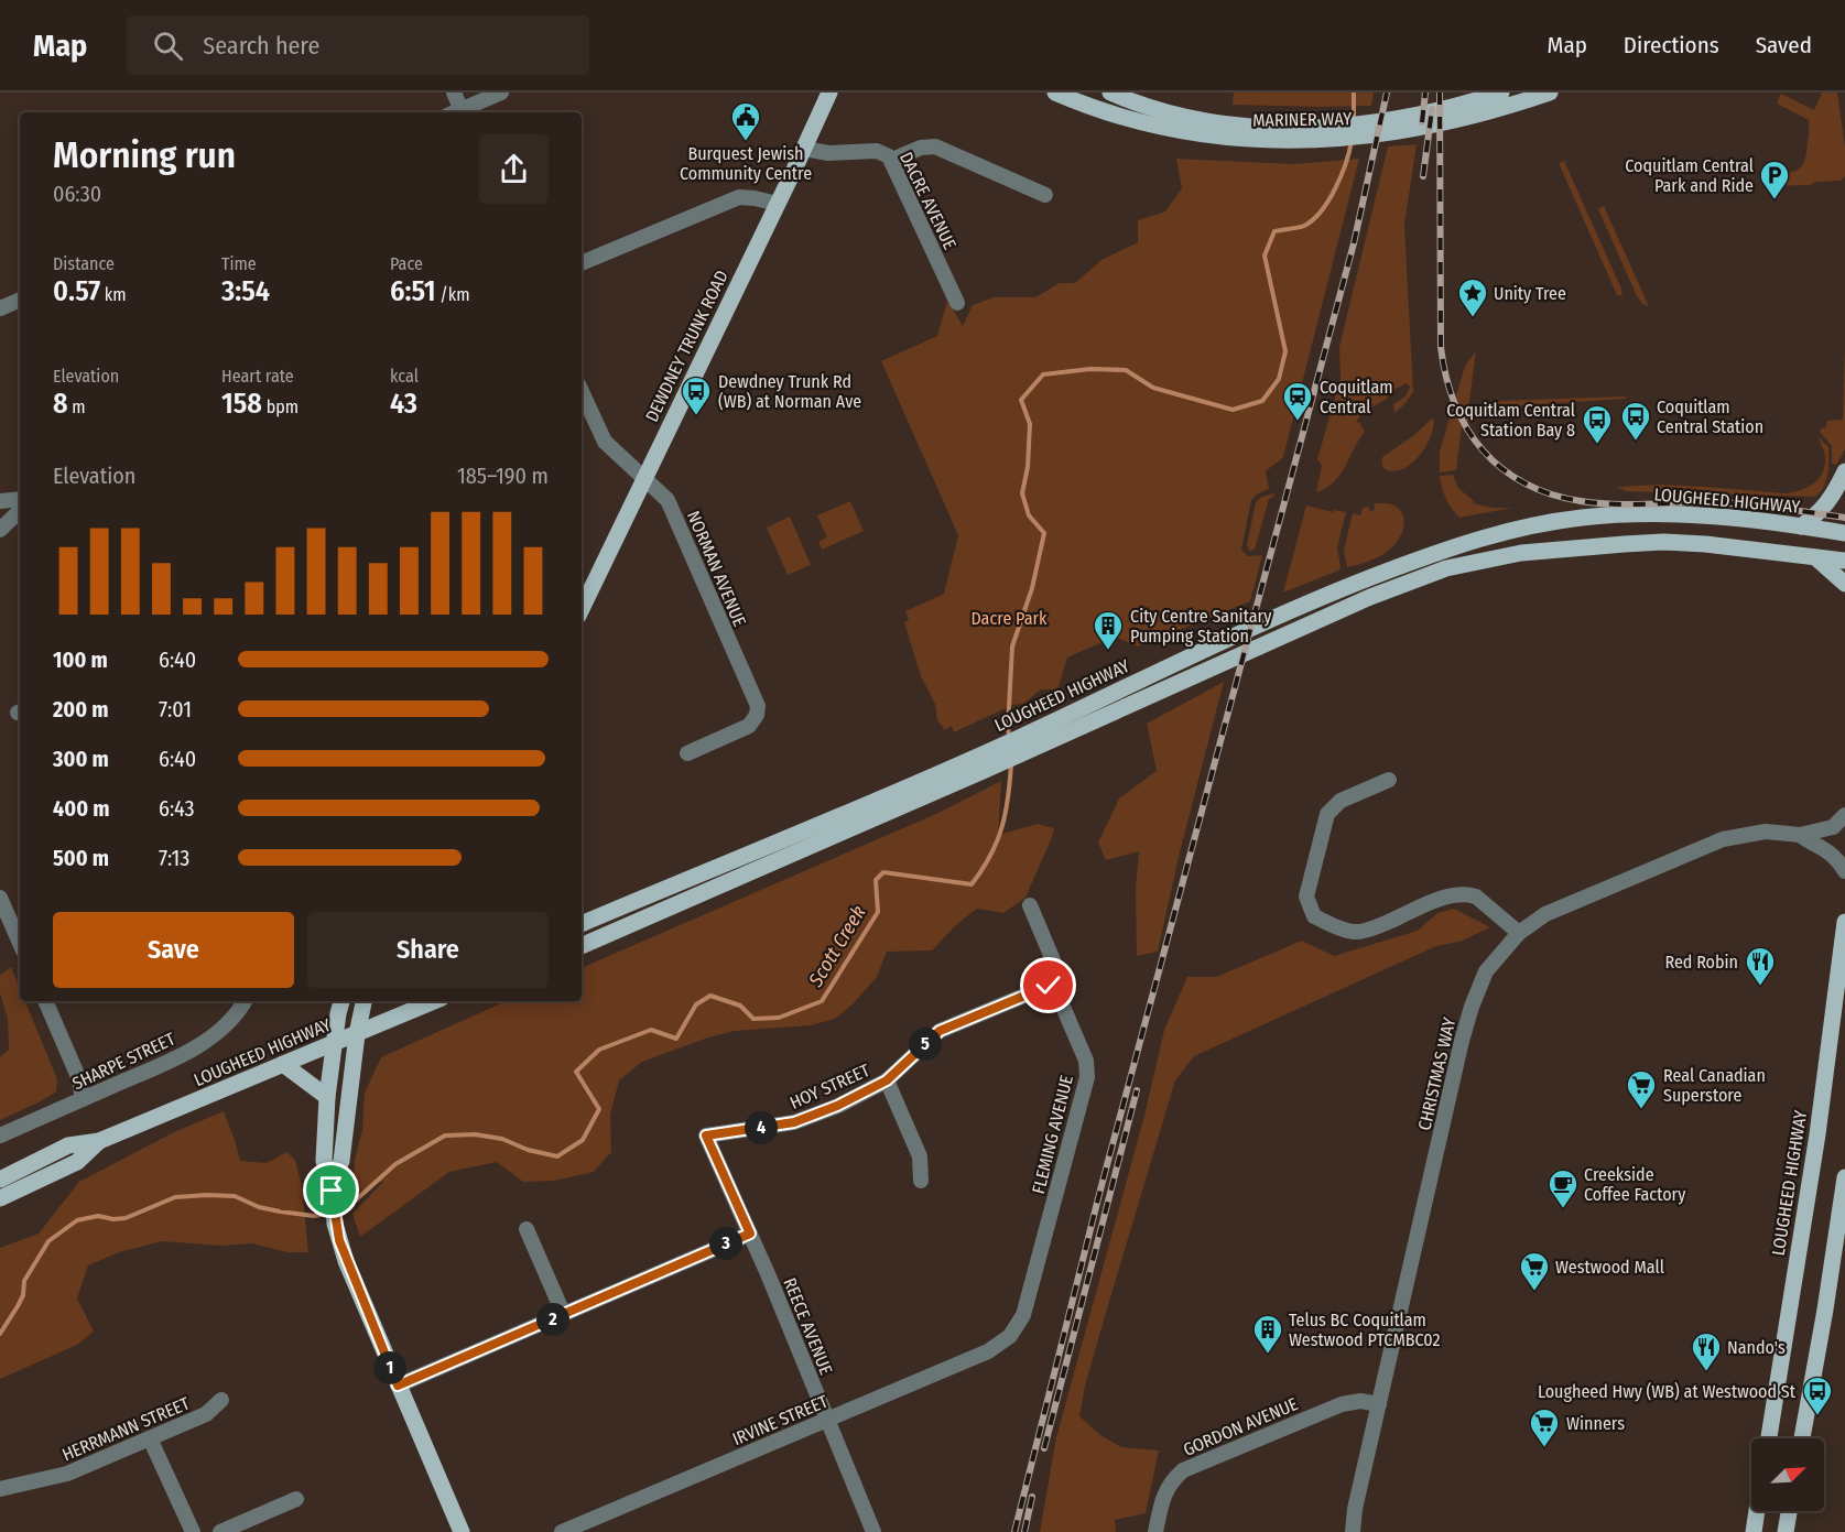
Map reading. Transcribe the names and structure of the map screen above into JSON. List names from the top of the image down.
{
  "streets": {
    "main road": ["MARINER WAY", "DEWDNEY TRUNK ROAD", "LOUGHEED HIGHWAY"],
    "street": [
      "DACRE AVENUE",
      "NORMAN AVENUE",
      "SHARPE STREET",
      "CHRISTMAS WAY",
      "HOY STREET",
      "FLEMING AVENUE",
      "REECE AVENUE",
      "IRVINE STREET",
      "GORDON AVENUE",
      "HERRMANN STREET"
    ]
  },
  "crossings": [
    ["DACRE AVENUE", "DEWDNEY TRUNK ROAD"],
    ["DEWDNEY TRUNK ROAD", "NORMAN AVENUE"],
    ["CHRISTMAS WAY", "GORDON AVENUE"],
    ["HOY STREET", "FLEMING AVENUE"],
    ["HOY STREET", "REECE AVENUE"],
    ["FLEMING AVENUE", "IRVINE STREET"],
    ["REECE AVENUE", "IRVINE STREET"]
  ],
  "water": ["Scott Creek"],
  "parks": ["Dacre Park"],
  "places": {
    "public building": ["Burquest Jewish Community Centre"],
    "parking": ["Coquitlam Central Park and Ride"],
    "place": ["Unity Tree"],
    "bus stop": [
      "Dewdney Trunk Rd (WB) at Norman Ave",
      "Coquitlam Central Station",
      "Coquitlam Central Station Bay 8",
      "Lougheed Hwy (WB) at Westwood St"
    ],
    "station": ["Coquitlam Central"],
    "building": ["City Centre Sanitary Pumping Station", "Telus BC Coquitlam Westwood PTCMBC02"],
    "restaurant": ["Red Robin", "Nando's"],
    "supermarket": ["Real Canadian Superstore", "Westwood Mall", "Winners"],
    "cafe": ["Creekside Coffee Factory"]
  },
  "north": "top right",
  "page": {
    "header": "Map",
    "search": "Search here",
    "nav": ["Map", "Directions", "Saved"],
    "heading": ["Morning run", "06:30"],
    "stats": [
      ["Distance", "0.57 km"],
      ["Time", "3:54"],
      ["Pace", "6:51 /km"],
      ["Elevation", "8 m"],
      ["Heart rate", "158 bpm"],
      ["kcal", "43"]
    ],
    "chart": ["Elevation", "185–190 m"],
    "list": [
      {
        "name": "100 m",
        "note": "6:40"
      },
      {
        "name": "200 m",
        "note": "7:01"
      },
      {
        "name": "300 m",
        "note": "6:40"
      },
      {
        "name": "400 m",
        "note": "6:43"
      },
      {
        "name": "500 m",
        "note": "7:13"
      }
    ],
    "buttons": ["Save", "Share"],
    "pins": [
      "5",
      "4",
      "3",
      "2",
      "1"
    ]
  }
}
